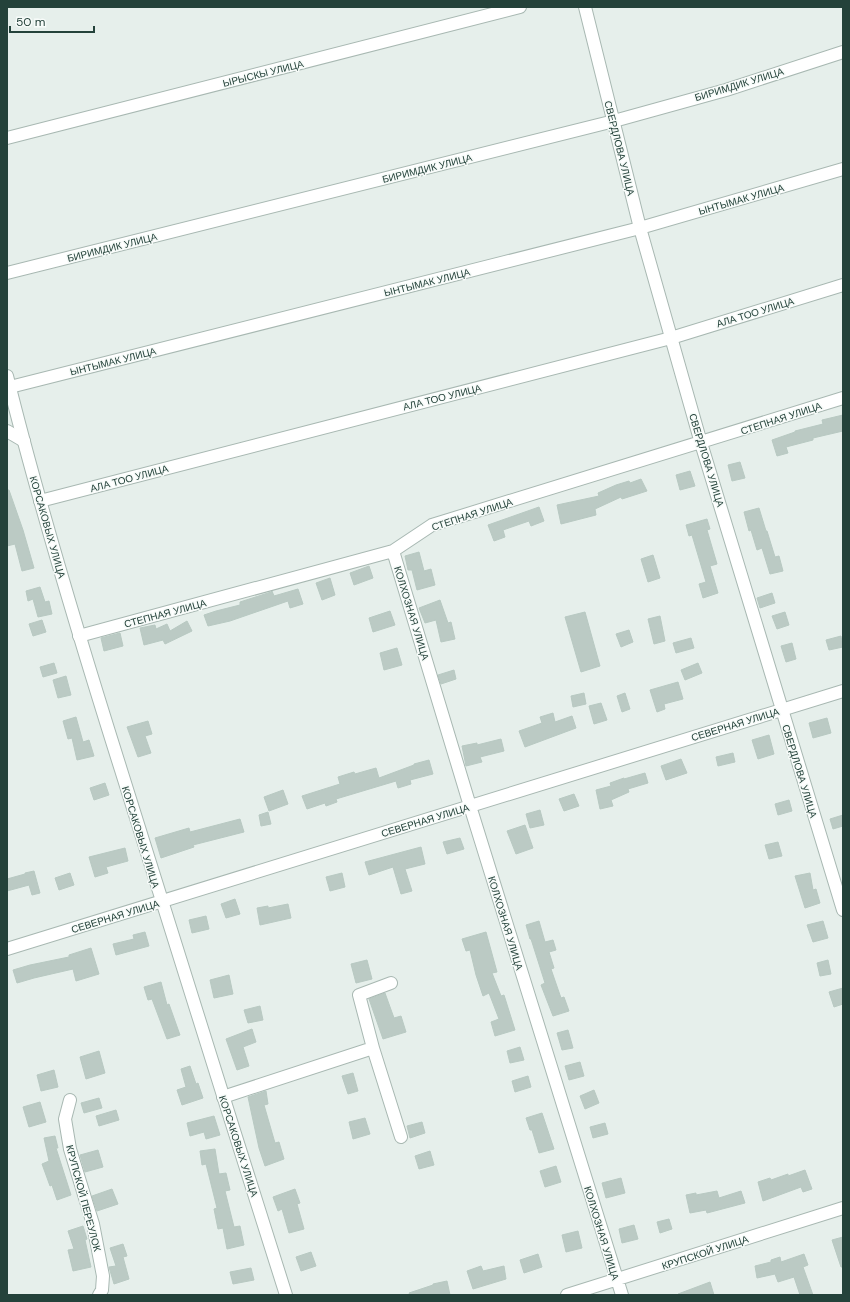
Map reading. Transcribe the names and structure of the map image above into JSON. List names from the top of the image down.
{
  "streets": {
    "street": [
      "ЫРЫСКЫ УЛИЦА",
      "БИРИМДИК УЛИЦА",
      "СВЕРДЛОВА УЛИЦА",
      "ЫНТЫМАК УЛИЦА",
      "АЛА ТОО УЛИЦА",
      "СТЕПНАЯ УЛИЦА",
      "КОРСАКОВЫХ УЛИЦА",
      "КОЛХОЗНАЯ УЛИЦА",
      "СЕВЕРНАЯ УЛИЦА",
      "КРУПСКОЙ ПЕРЕУЛОК",
      "КРУПСКОЙ УЛИЦА"
    ]
  },
  "crossings": [
    ["БИРИМДИК УЛИЦА", "СВЕРДЛОВА УЛИЦА"],
    ["СВЕРДЛОВА УЛИЦА", "ЫНТЫМАК УЛИЦА"],
    ["СВЕРДЛОВА УЛИЦА", "АЛА ТОО УЛИЦА"],
    ["СВЕРДЛОВА УЛИЦА", "СТЕПНАЯ УЛИЦА"],
    ["СВЕРДЛОВА УЛИЦА", "СЕВЕРНАЯ УЛИЦА"],
    ["ЫНТЫМАК УЛИЦА", "КОРСАКОВЫХ УЛИЦА"],
    ["АЛА ТОО УЛИЦА", "КОРСАКОВЫХ УЛИЦА"],
    ["СТЕПНАЯ УЛИЦА", "КОРСАКОВЫХ УЛИЦА"],
    ["СТЕПНАЯ УЛИЦА", "КОЛХОЗНАЯ УЛИЦА"],
    ["КОРСАКОВЫХ УЛИЦА", "СЕВЕРНАЯ УЛИЦА"],
    ["КОЛХОЗНАЯ УЛИЦА", "СЕВЕРНАЯ УЛИЦА"],
    ["КОЛХОЗНАЯ УЛИЦА", "КРУПСКОЙ УЛИЦА"]
  ],
  "scale_bar": "50 m"
}
